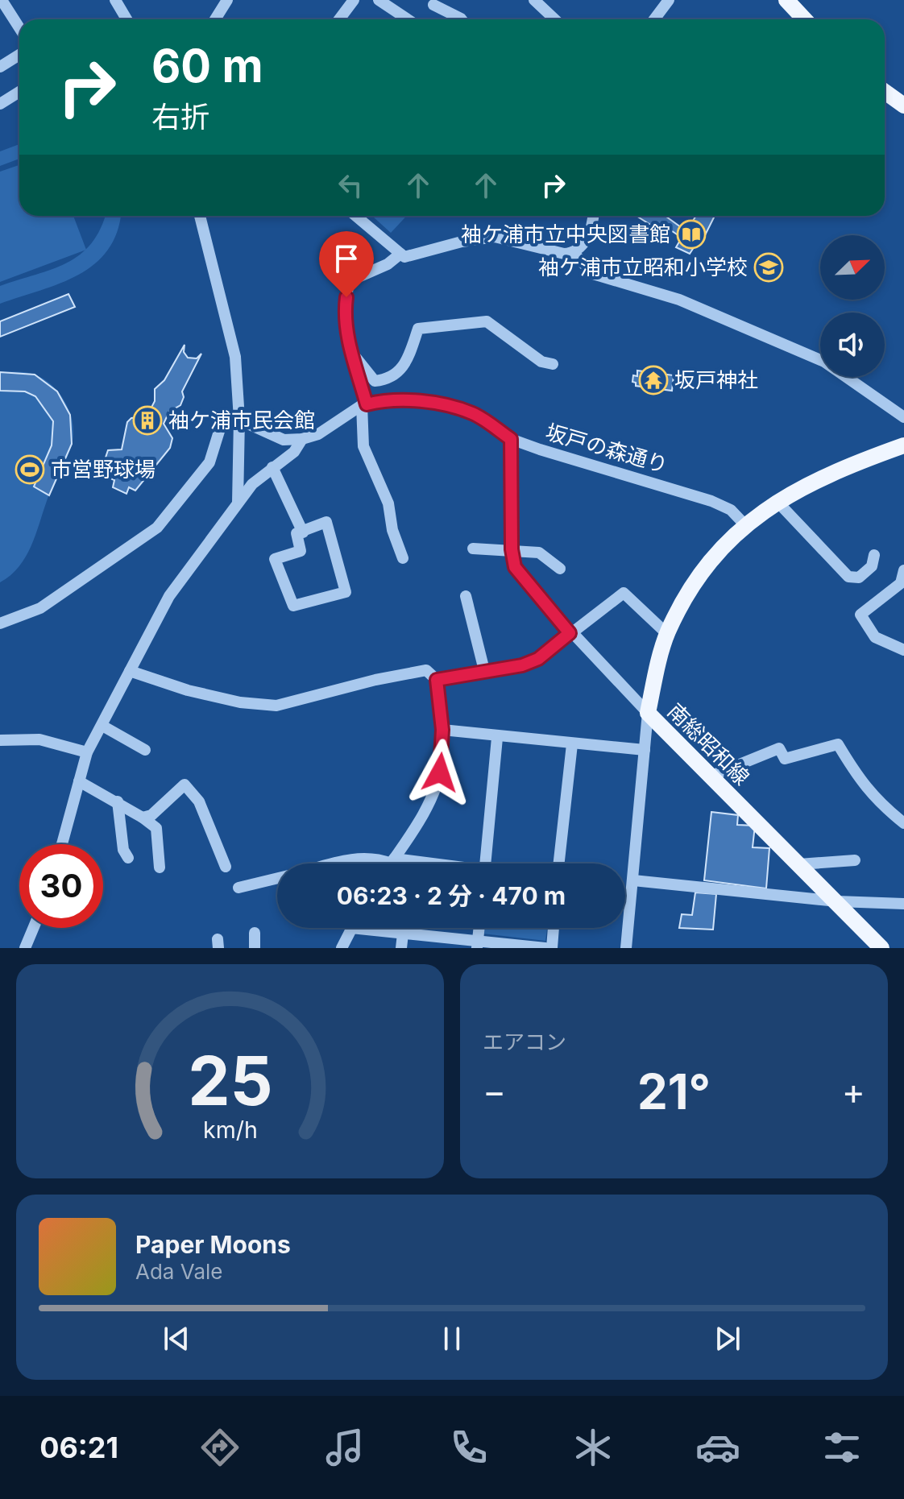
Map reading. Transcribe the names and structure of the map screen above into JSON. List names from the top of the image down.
{
  "streets": {
    "main road": ["南総昭和線"],
    "street": ["坂戸の森通り"]
  },
  "crossings": [
    ["坂戸の森通り", "南総昭和線"]
  ],
  "places": {
    "library": ["袖ケ浦市立中央図書館"],
    "school or university": ["袖ケ浦市立昭和小学校"],
    "temple": ["坂戸神社"],
    "building": ["袖ケ浦市民会館"],
    "sports": ["市営野球場"]
  },
  "north": "top right",
  "page": {
    "turn": ["60 m", "右折"],
    "limit": "30",
    "trip": "06:23 · 2 分 · 470 m",
    "tile": "エアコン",
    "heat": ["−", "21°", "+"],
    "song": ["Paper Moons", "Ada Vale"],
    "tabs": "06:21",
    "gauge": ["25", "km/h"]
  }
}
